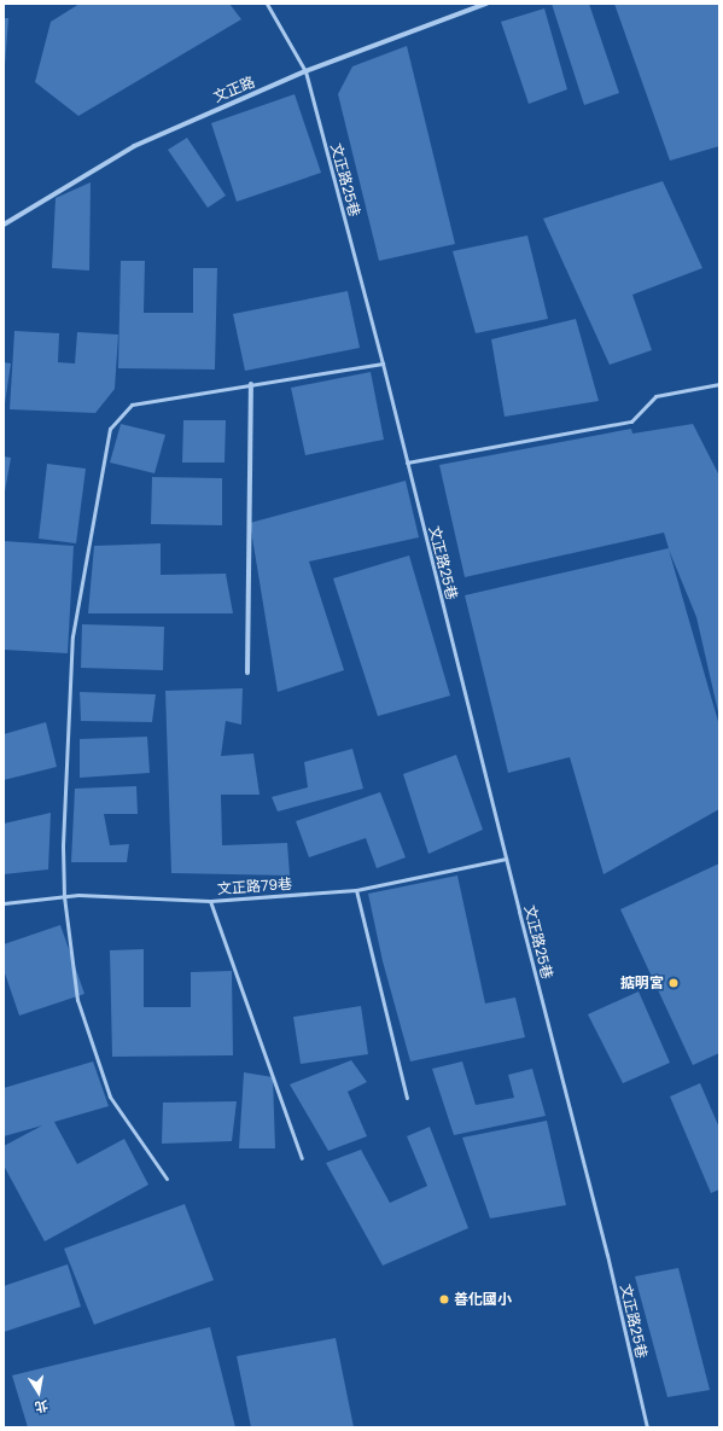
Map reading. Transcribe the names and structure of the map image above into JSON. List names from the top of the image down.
{
  "streets": {
    "street": ["文正路"],
    "lane": ["文正路25巷", "文正路79巷"]
  },
  "crossings": [
    ["文正路", "文正路25巷"],
    ["文正路25巷", "文正路79巷"]
  ],
  "places": ["掂明宮", "善化國小"],
  "north": "bottom"
}
